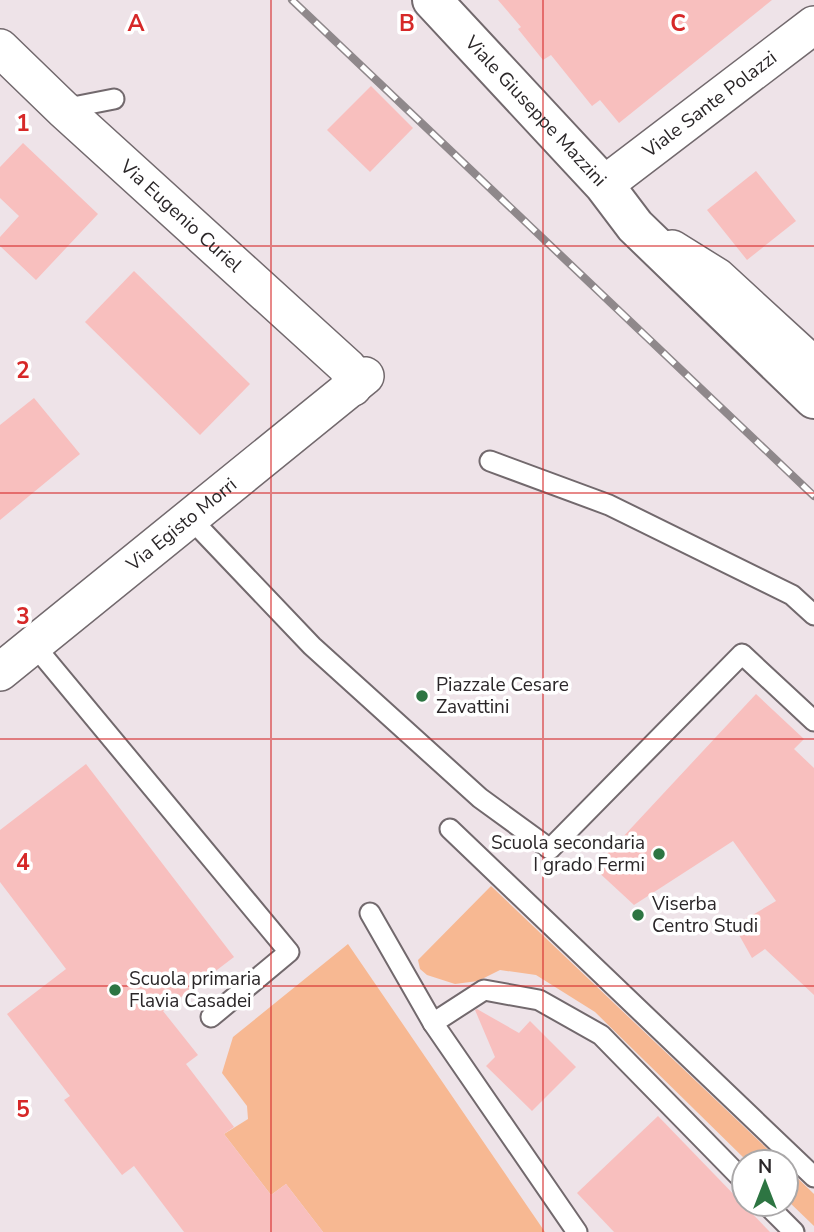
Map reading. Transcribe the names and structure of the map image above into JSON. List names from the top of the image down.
{
  "streets": {
    "street": [
      "Viale Sante Polazzi",
      "Viale Giuseppe Mazzini",
      "Via Eugenio Curiel",
      "Via Egisto Morri"
    ]
  },
  "crossings": [
    ["Viale Sante Polazzi", "Viale Giuseppe Mazzini"],
    ["Via Eugenio Curiel", "Via Egisto Morri"]
  ],
  "places": [
    "Piazzale Cesare Zavattini",
    "Scuola secondaria I grado Fermi",
    "Viserba Centro Studi",
    "Scuola primaria Flavia Casadei"
  ],
  "north": "top",
  "grid": {
    "columns": ["A", "B", "C"],
    "rows": [
      "1",
      "2",
      "3",
      "4",
      "5"
    ]
  }
}
